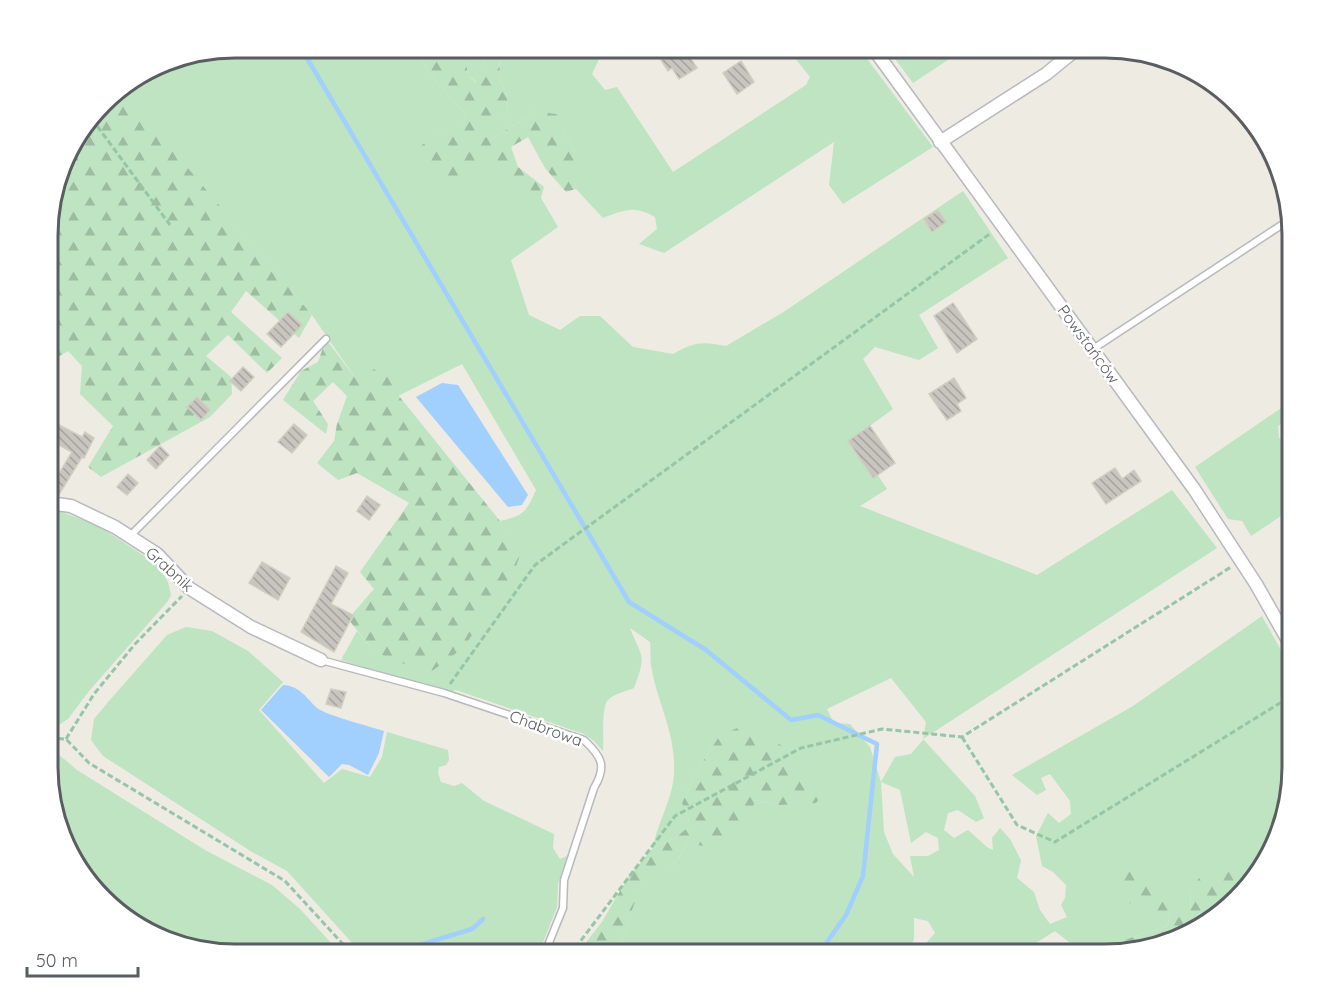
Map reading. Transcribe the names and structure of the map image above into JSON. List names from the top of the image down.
{
  "streets": {
    "street": ["Powstańców", "Grabnik"],
    "lane": ["Chabrowa"]
  },
  "crossings": [
    ["Grabnik", "Chabrowa"]
  ],
  "scale_bar": "50 m"
}
